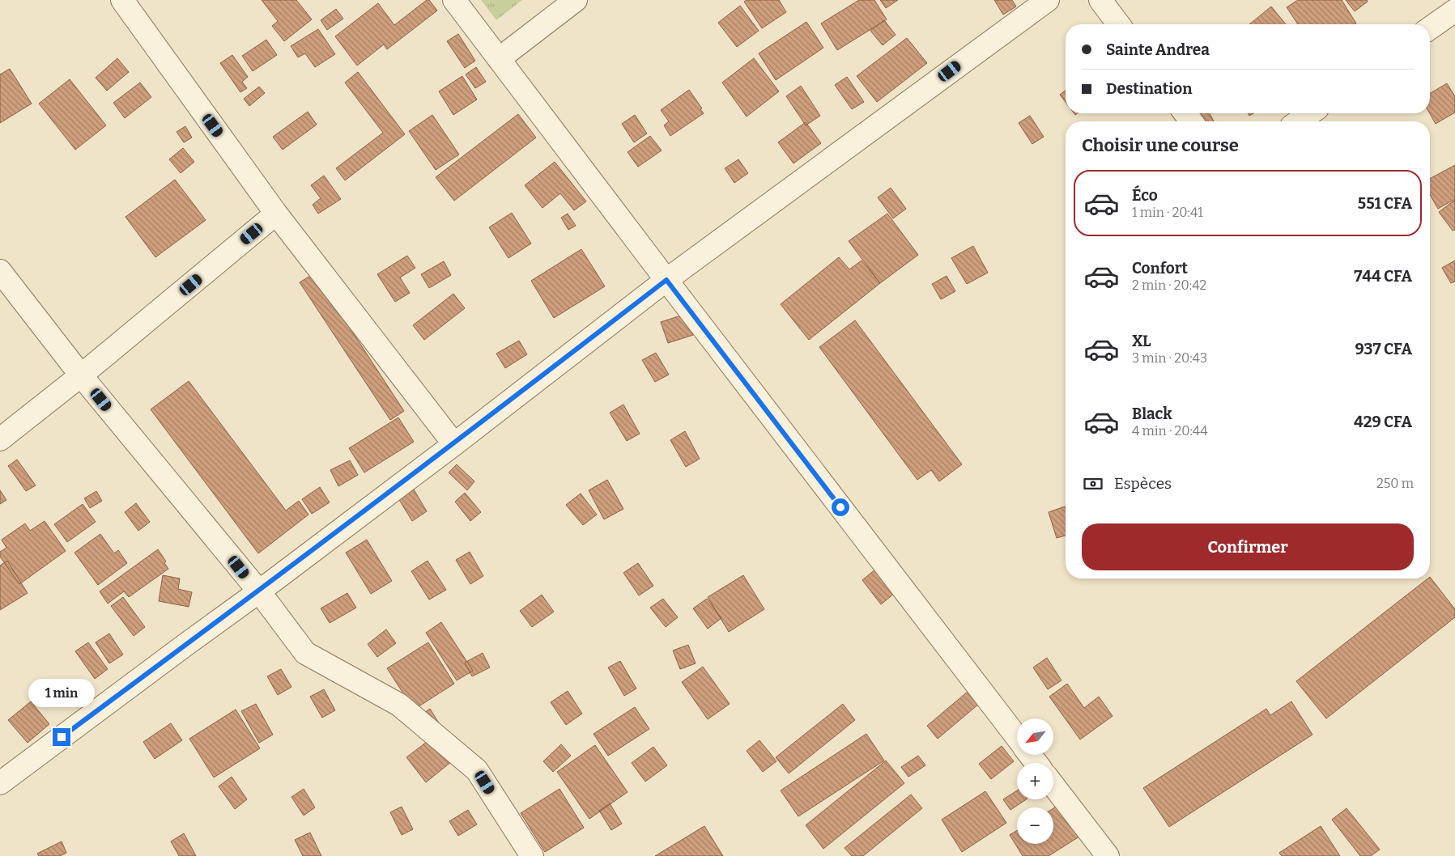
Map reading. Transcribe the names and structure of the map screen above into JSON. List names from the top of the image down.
{
  "north": "bottom left",
  "page": {
    "banner": ["Sainte Andrea", "Destination"],
    "heading": "Choisir une course",
    "list": [
      {
        "name": "Éco",
        "note": "1 min · 20:41",
        "value": "551 CFA"
      },
      {
        "name": "Confort",
        "note": "2 min · 20:42",
        "value": "744 CFA"
      },
      {
        "name": "XL",
        "note": "3 min · 20:43",
        "value": "937 CFA"
      },
      {
        "name": "Black",
        "note": "4 min · 20:44",
        "value": "429 CFA"
      }
    ],
    "pay": ["Espèces", "250 m"],
    "buttons": "Confirmer",
    "bubble": "1 min",
    "map_buttons": ["+", "−"]
  }
}
